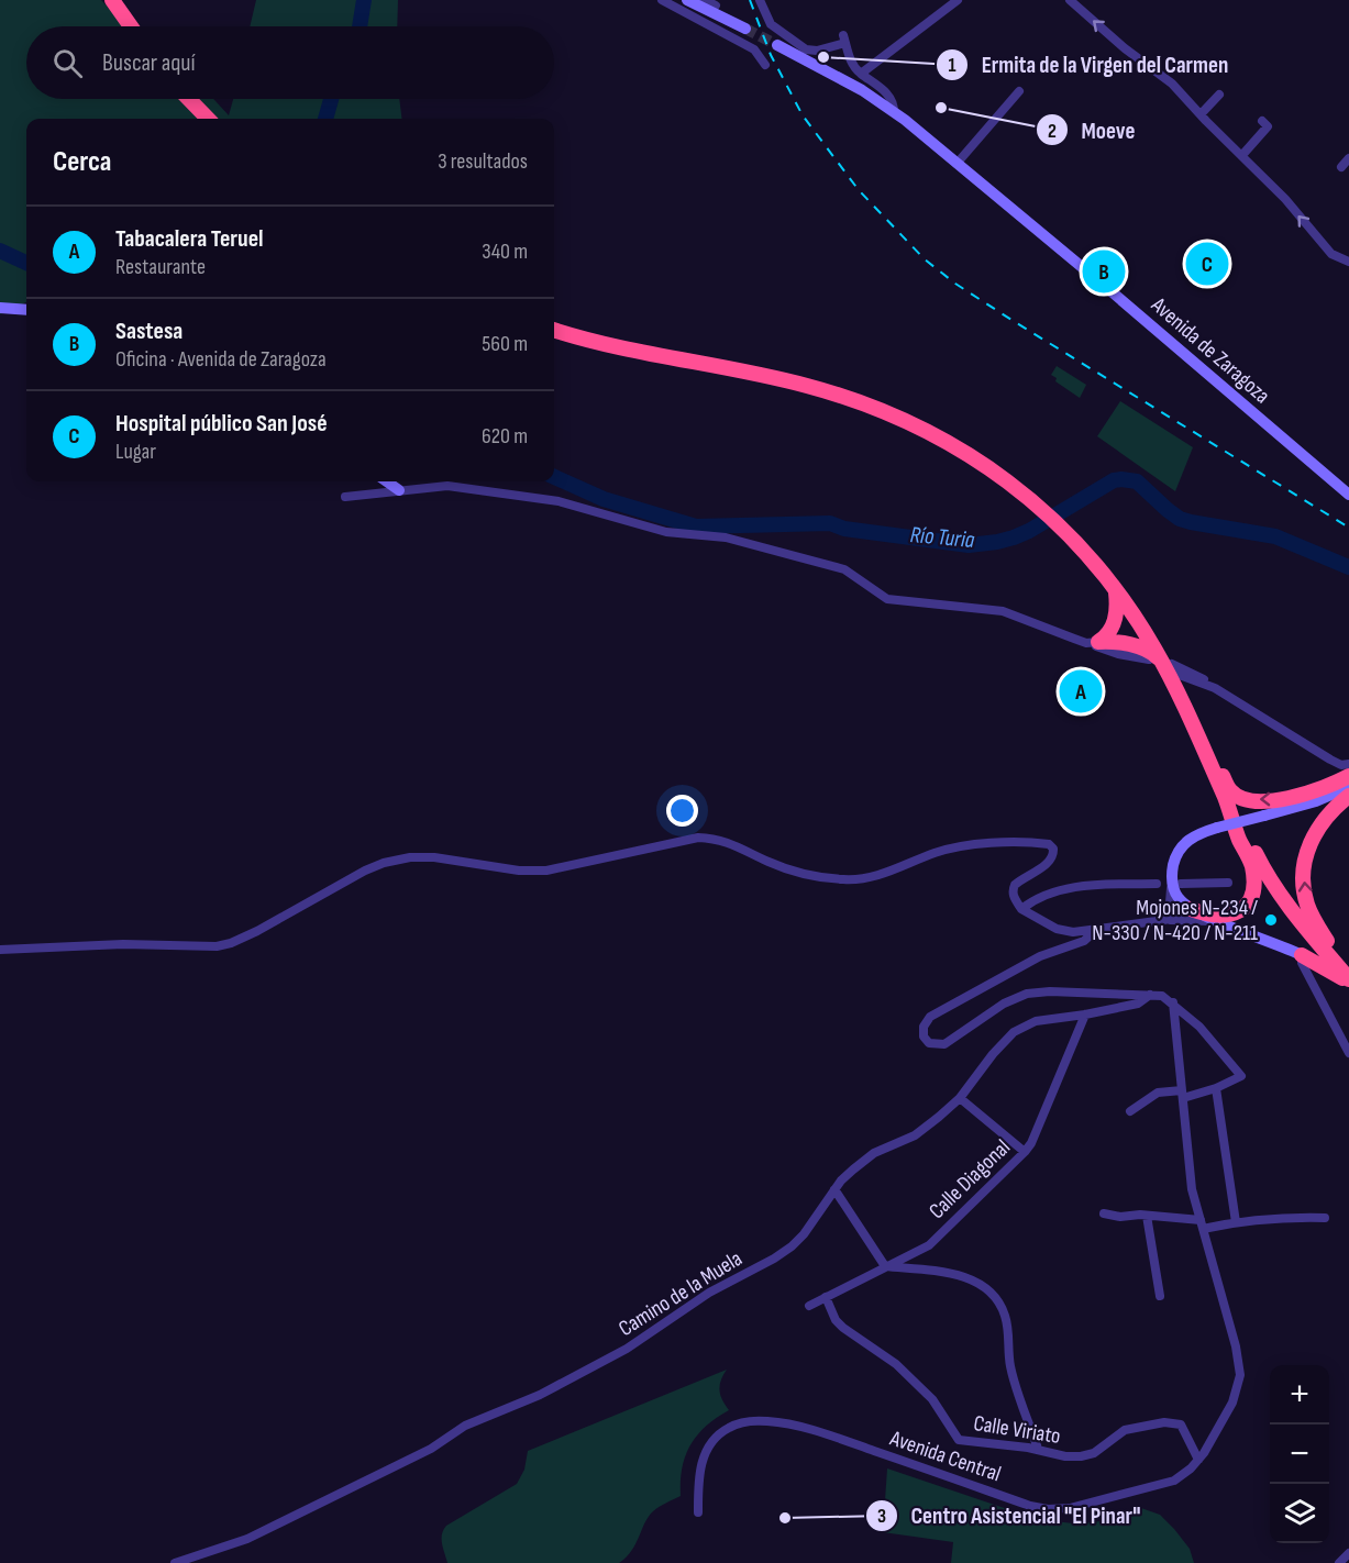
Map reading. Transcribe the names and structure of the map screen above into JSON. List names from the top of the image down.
{
  "streets": {
    "main road": ["Avenida de Zaragoza"],
    "street": [
      "Calle Diagonal",
      "Camino de la Muela",
      "Calle Viriato",
      "Avenida Central"
    ]
  },
  "crossings": [
    ["Calle Diagonal", "Camino de la Muela"],
    ["Calle Diagonal", "Calle Viriato"],
    ["Calle Viriato", "Avenida Central"]
  ],
  "water": ["Río Turia"],
  "places": [
    "Ermita de la Virgen del Carmen",
    "Moeve",
    "Mojones N-234 / N-330 / N-420 / N-211",
    "Centro Asistencial \"El Pinar\""
  ],
  "page": {
    "search": "Buscar aquí",
    "heading": ["Cerca", "3 resultados"],
    "list": [
      {
        "mark": "A",
        "name": "Tabacalera Teruel",
        "note": "Restaurante",
        "value": "340 m"
      },
      {
        "mark": "B",
        "name": "Sastesa",
        "note": "Oficina · Avenida de Zaragoza",
        "value": "560 m"
      },
      {
        "mark": "C",
        "name": "Hospital público San José",
        "note": "Lugar",
        "value": "620 m"
      }
    ],
    "pins": ["C", "B", "A"],
    "map_buttons": ["+", "−"]
  }
}
